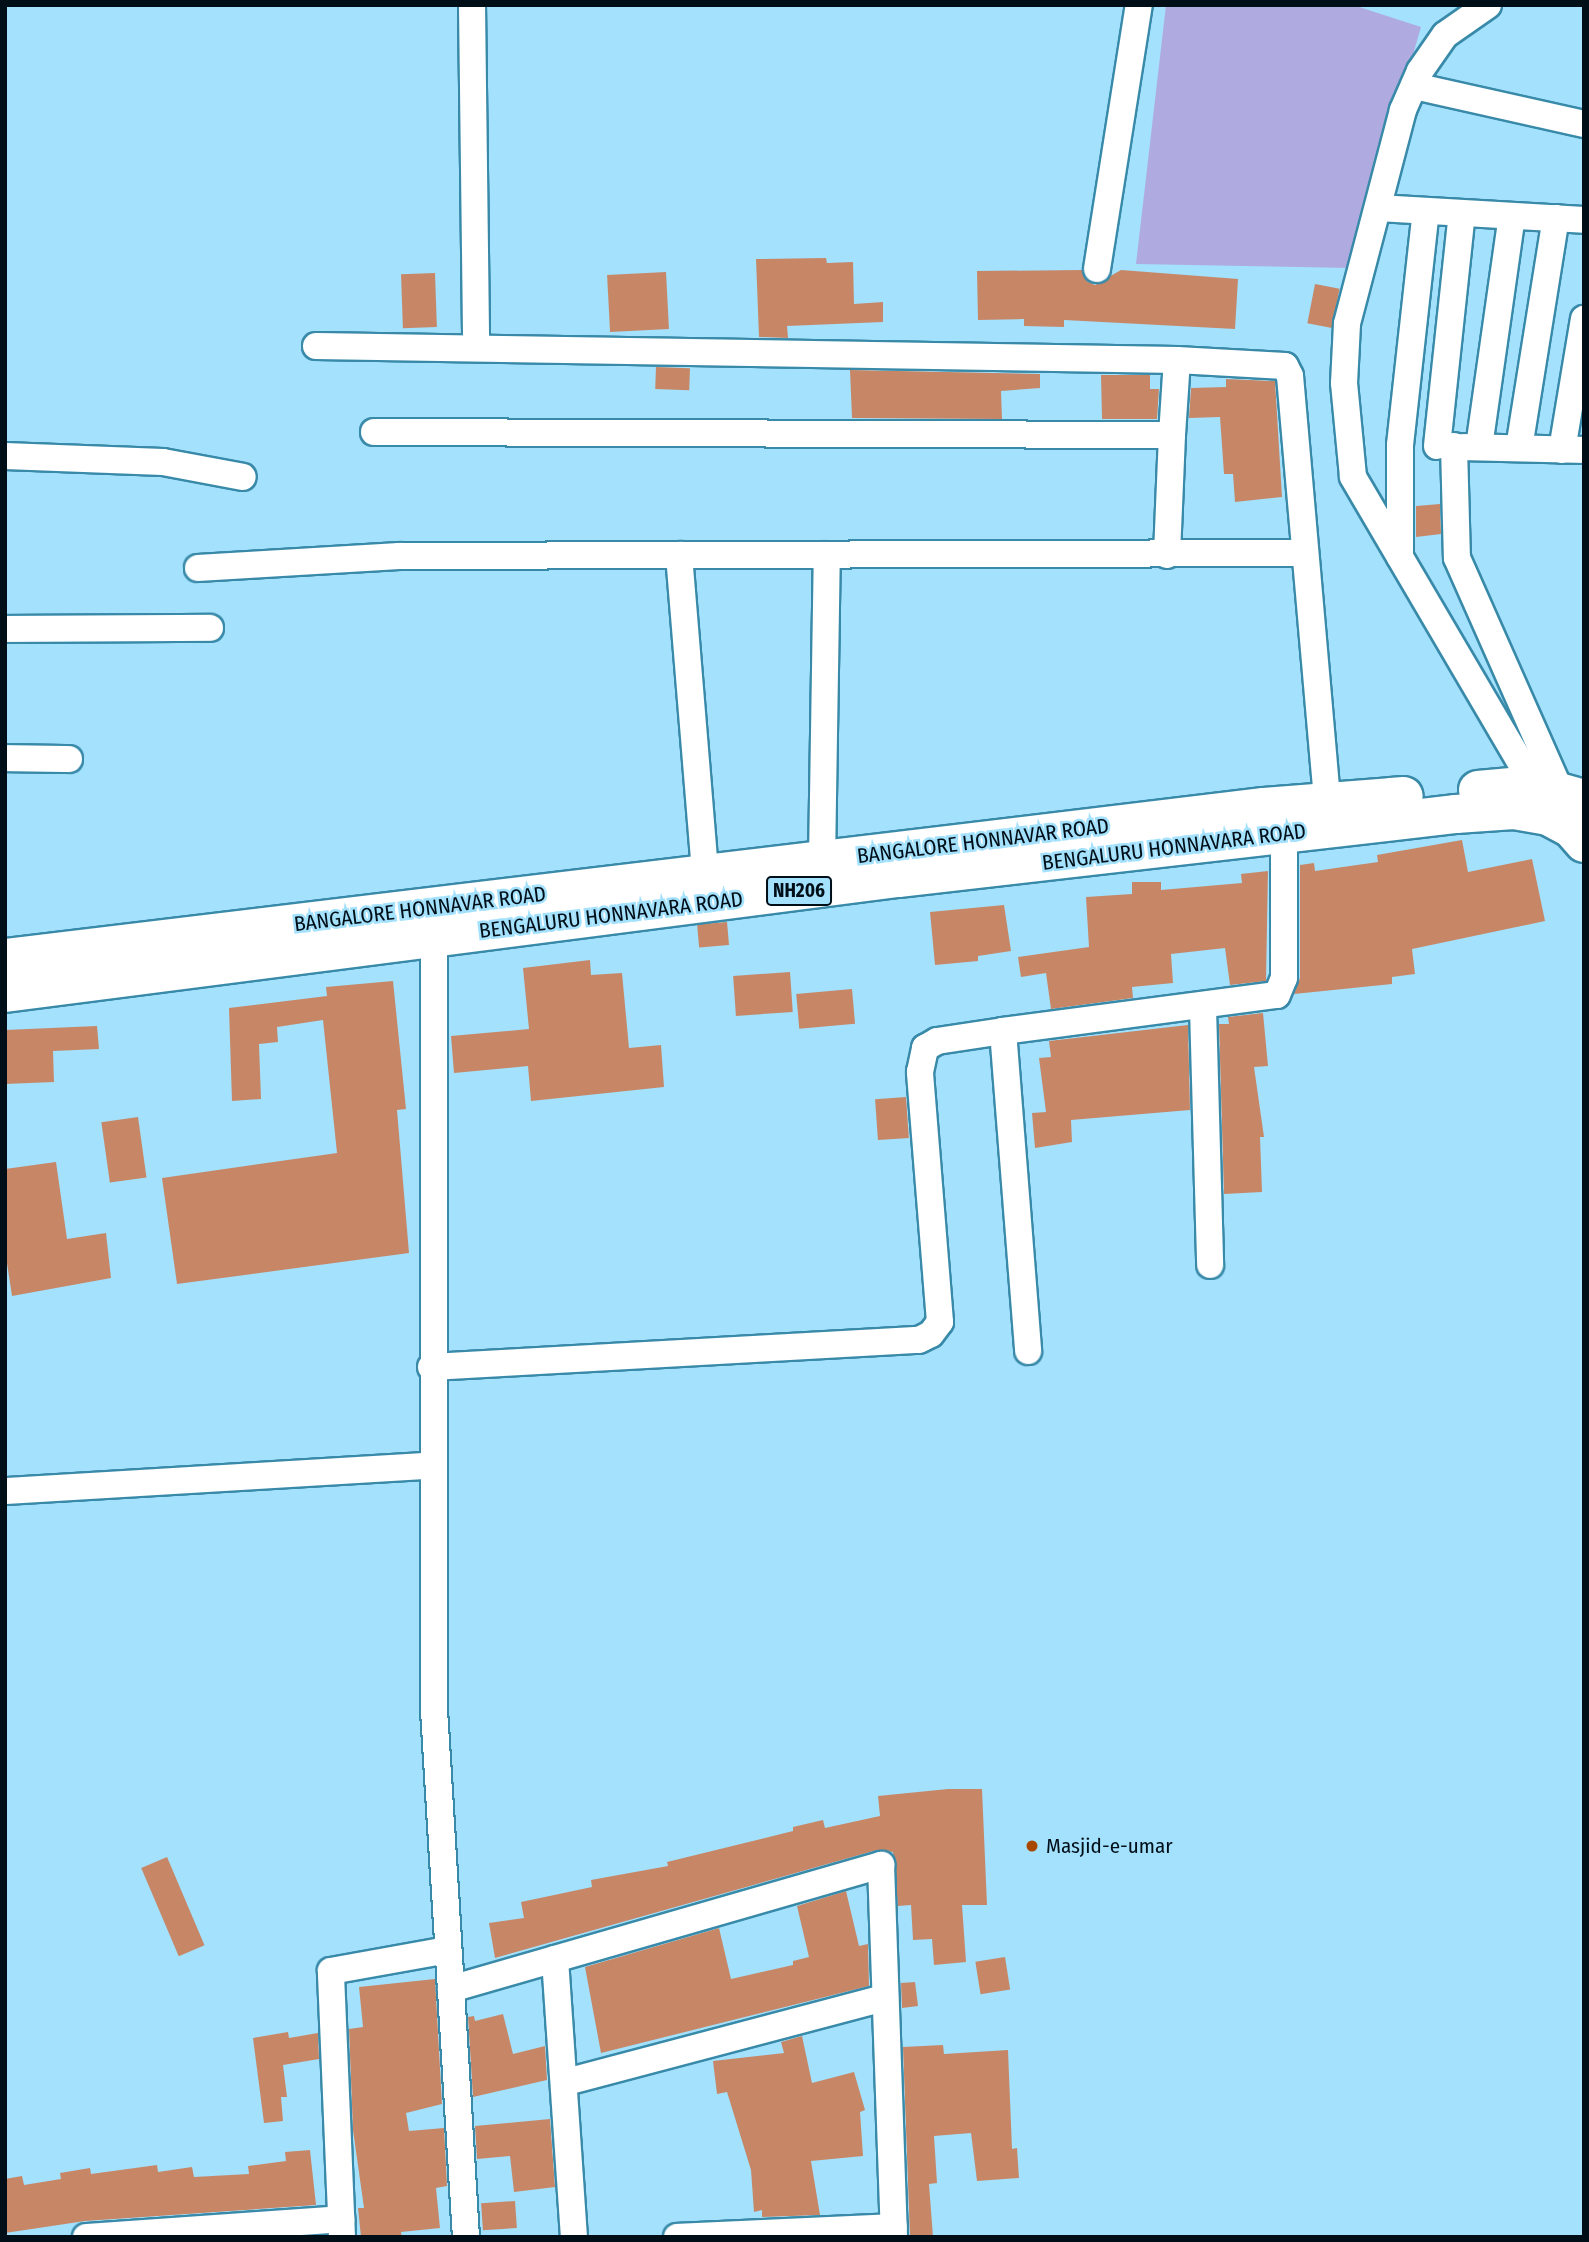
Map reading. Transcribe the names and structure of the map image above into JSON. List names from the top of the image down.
{
  "streets": {
    "main road": ["BANGALORE HONNAVAR ROAD", "BENGALURU HONNAVARA ROAD", "NH206"]
  },
  "places": ["Masjid-e-umar"]
}
